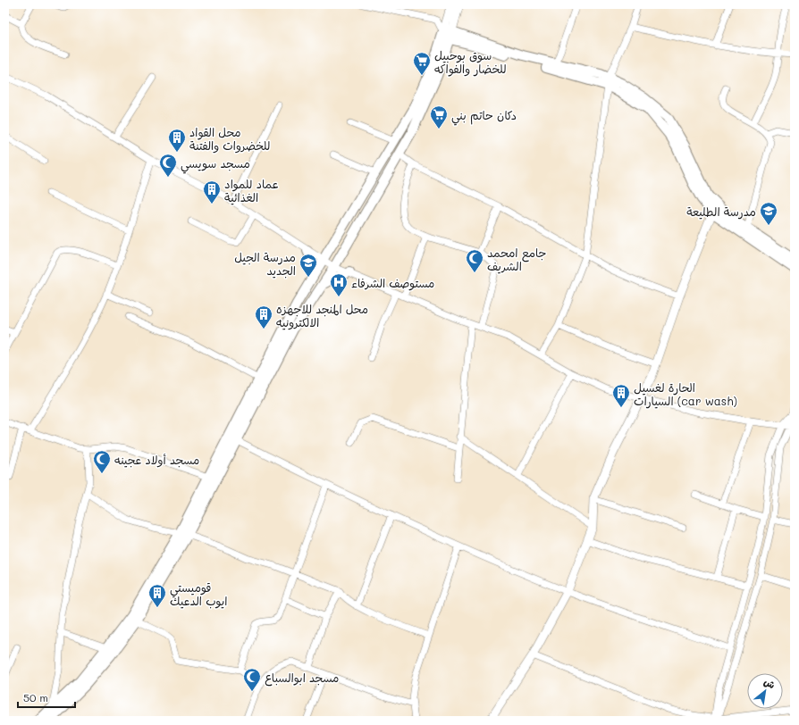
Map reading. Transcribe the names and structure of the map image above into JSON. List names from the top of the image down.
{
  "places": {
    "supermarket": ["سوق بوحبيل للخضار والفواكه", "دكان حاتم بني"],
    "building": [
      "محل القواد للخضروات والفتنة",
      "عماد للمواد الغذائية",
      "محل المنجد للاجهزه الالكترونيه",
      "الحارة لغسيل السيارات (car wash)",
      "قوميستي ايوب الدعيك"
    ],
    "mosque": [
      "مسجد سويسي",
      "جامع امحمد الشريف",
      "مسجد أولاد عجينه",
      "مسجد ابوالسباع"
    ],
    "school or university": ["مدرسة الطليعة", "مدرسة الجيل الجديد"],
    "hospital": ["مستوصف الشرفاء"]
  },
  "scale_bar": "50 m",
  "north": "top right"
}
